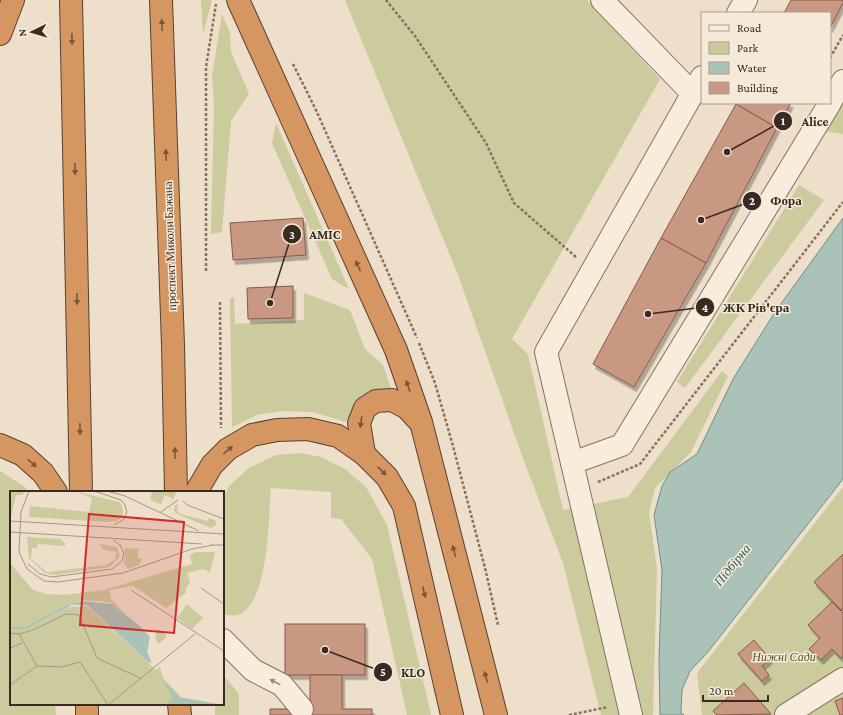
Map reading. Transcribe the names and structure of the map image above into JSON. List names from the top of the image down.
{
  "streets": {
    "highway": ["проспект Миколи Бажана"]
  },
  "water": ["Підбірна"],
  "parks": ["Нижні Сади"],
  "places": [
    "Alice",
    "Фора",
    "AMIC",
    "ЖК Рів'єра",
    "KLO"
  ],
  "legend": [
    "Road",
    "Park",
    "Water",
    "Building"
  ],
  "scale_bar": "20 m",
  "north": "left"
}
